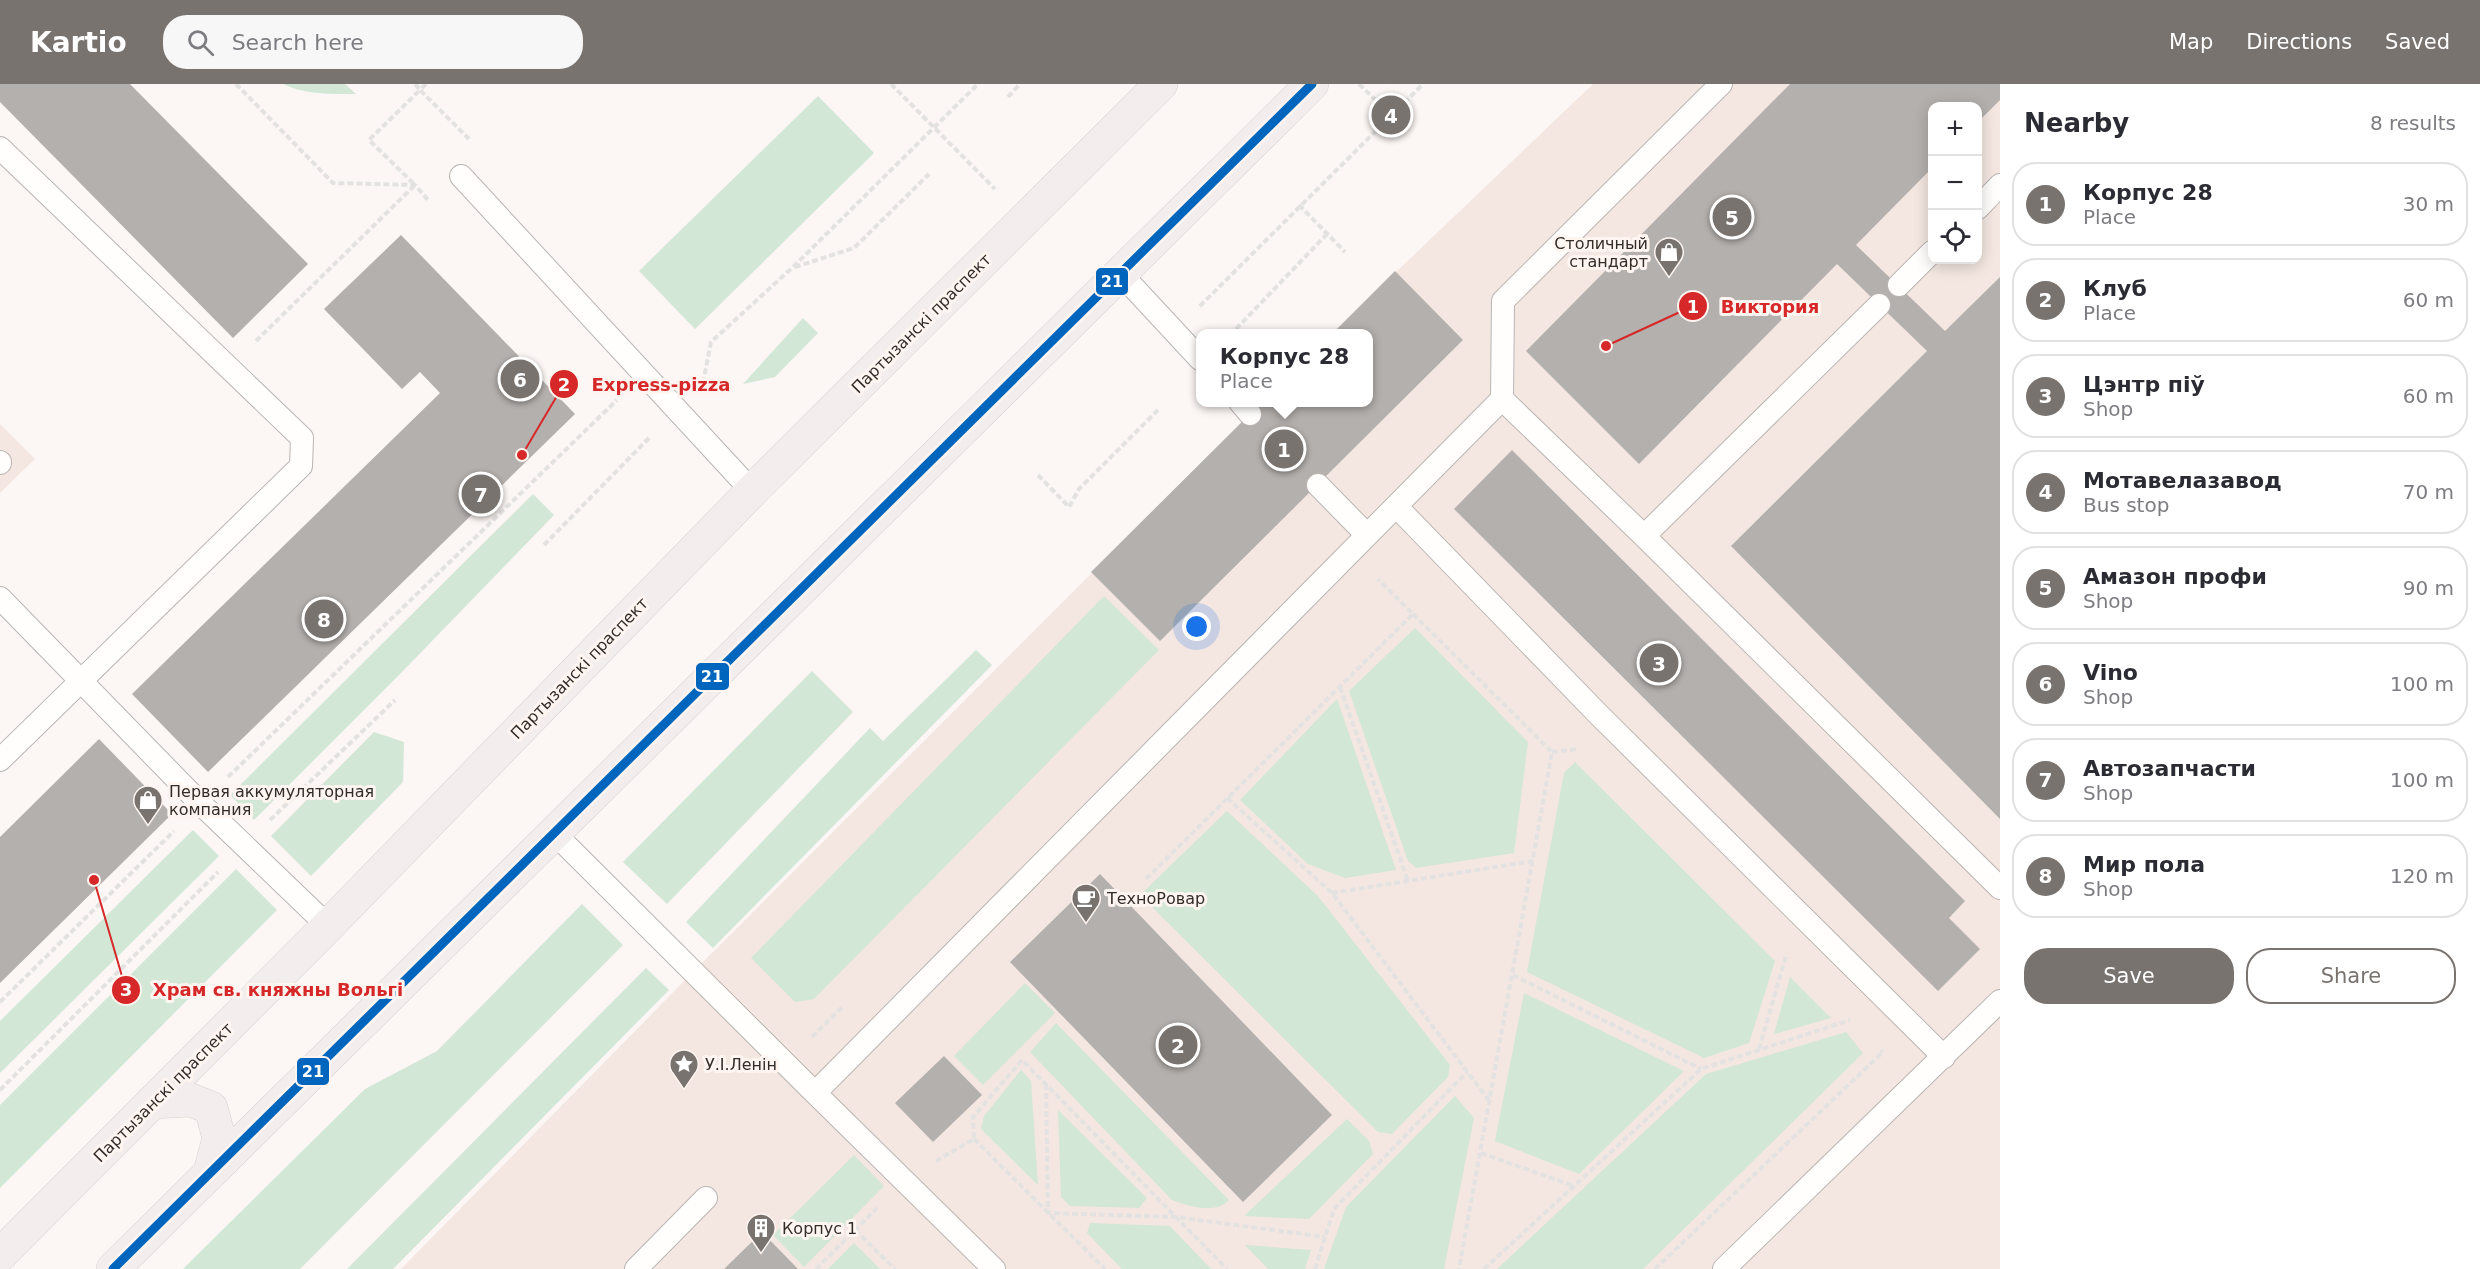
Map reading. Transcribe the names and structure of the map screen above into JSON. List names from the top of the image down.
{
  "streets": {
    "main road": ["Партызанскі праспект"]
  },
  "places": {
    "shop": ["Столичный стандарт", "Первая аккумуляторная компания"],
    "other": ["Виктория", "Express-pizza", "Храм св. княжны Вольгі"],
    "cafe": ["ТехноРовар"],
    "place": ["У.І.Ленін"],
    "building": ["Корпус 1"]
  },
  "lines": ["transit line 21"],
  "page": {
    "header": "Kartio",
    "search": "Search here",
    "nav": ["Map", "Directions", "Saved"],
    "heading": ["Nearby", "8 results"],
    "pins": [
      "4",
      "5",
      "6",
      "1",
      "7",
      "8",
      "3",
      "2"
    ],
    "map_buttons": ["+", "−"],
    "list": [
      {
        "mark": "1",
        "name": "Корпус 28",
        "note": "Place",
        "value": "30 m"
      },
      {
        "mark": "2",
        "name": "Клуб",
        "note": "Place",
        "value": "60 m"
      },
      {
        "mark": "3",
        "name": "Цэнтр піў",
        "note": "Shop",
        "value": "60 m"
      },
      {
        "mark": "4",
        "name": "Мотавелазавод",
        "note": "Bus stop",
        "value": "70 m"
      },
      {
        "mark": "5",
        "name": "Амазон профи",
        "note": "Shop",
        "value": "90 m"
      },
      {
        "mark": "6",
        "name": "Vino",
        "note": "Shop",
        "value": "100 m"
      },
      {
        "mark": "7",
        "name": "Автозапчасти",
        "note": "Shop",
        "value": "100 m"
      },
      {
        "mark": "8",
        "name": "Мир пола",
        "note": "Shop",
        "value": "120 m"
      }
    ],
    "popup": ["Корпус 28", "Place"],
    "buttons": ["Save", "Share"]
  }
}
